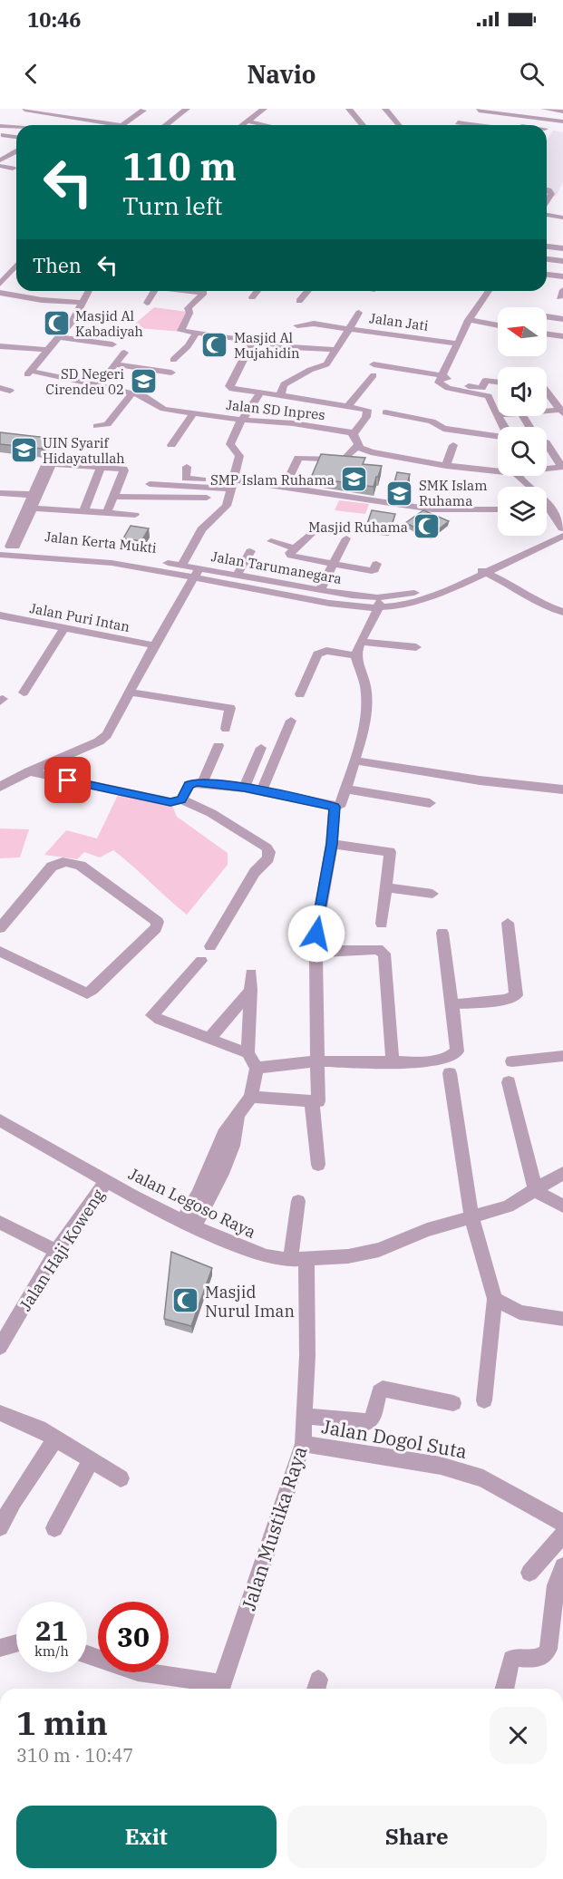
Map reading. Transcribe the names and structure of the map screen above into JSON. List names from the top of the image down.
{
  "streets": {
    "street": [
      "Jalan Jati",
      "Jalan SD Inpres",
      "Jalan Kerta Mukti",
      "Jalan Tarumanegara",
      "Jalan Puri Intan",
      "Jalan Legoso Raya",
      "Jalan Haji Koweng",
      "Jalan Dogol Suta",
      "Jalan Mustika Raya"
    ]
  },
  "crossings": [
    ["Jalan Kerta Mukti", "Jalan Tarumanegara"],
    ["Jalan Tarumanegara", "Jalan Puri Intan"],
    ["Jalan Legoso Raya", "Jalan Haji Koweng"],
    ["Jalan Legoso Raya", "Jalan Mustika Raya"],
    ["Jalan Dogol Suta", "Jalan Mustika Raya"]
  ],
  "places": {
    "mosque": [
      "Masjid Al Kabadiyah",
      "Masjid Al Mujahidin",
      "Masjid Ruhama",
      "Masjid Nurul Iman"
    ],
    "school or university": [
      "SD Negeri Cirendeu 02",
      "UIN Syarif Hidayatullah",
      "SMP Islam Ruhama",
      "SMK Islam Ruhama"
    ]
  },
  "north": "left",
  "page": {
    "status": "10:46",
    "header": "Navio",
    "turn": ["110 m", "Turn left"],
    "then": "Then",
    "speed": "21 km/h",
    "limit": "30",
    "heading": ["1 min", "310 m · 10:47"],
    "buttons": ["Exit", "Share"]
  }
}
